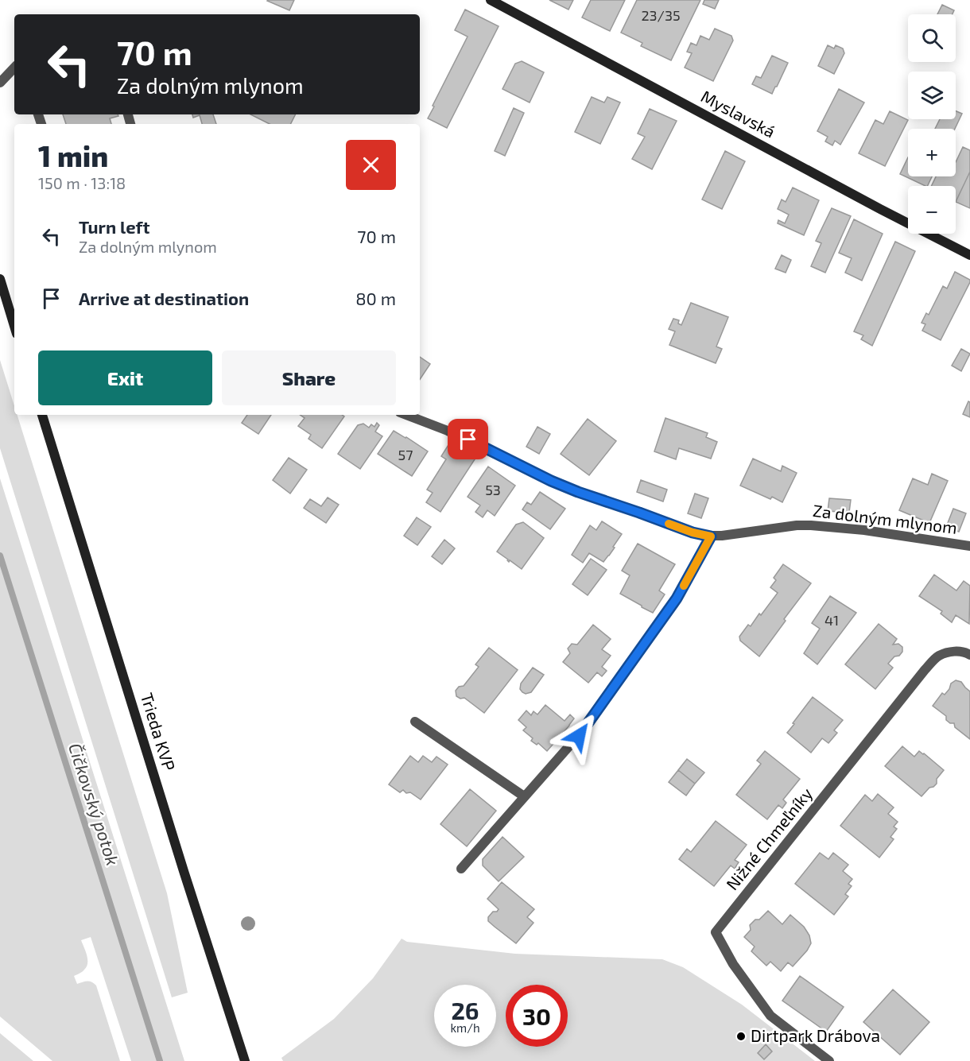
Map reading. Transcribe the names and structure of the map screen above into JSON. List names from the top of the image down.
{
  "streets": {
    "street": [
      "Myslavská",
      "Za dolným mlynom",
      "Trieda KVP",
      "Nižné Chmeľníky"
    ]
  },
  "water": ["Čičkovský potok"],
  "places": ["Dirtpark Drábova"],
  "house_numbers": [
    "23/35",
    "57",
    "53",
    "41"
  ],
  "page": {
    "map_buttons": ["+", "−"],
    "turn": ["70 m", "Za dolným mlynom"],
    "heading": ["1 min", "150 m · 13:18"],
    "list": [
      {
        "name": "Turn left",
        "note": "Za dolným mlynom",
        "value": "70 m"
      },
      {
        "name": "Arrive at destination",
        "value": "80 m"
      }
    ],
    "buttons": ["Exit", "Share"],
    "speed": "26 km/h",
    "limit": "30"
  }
}
